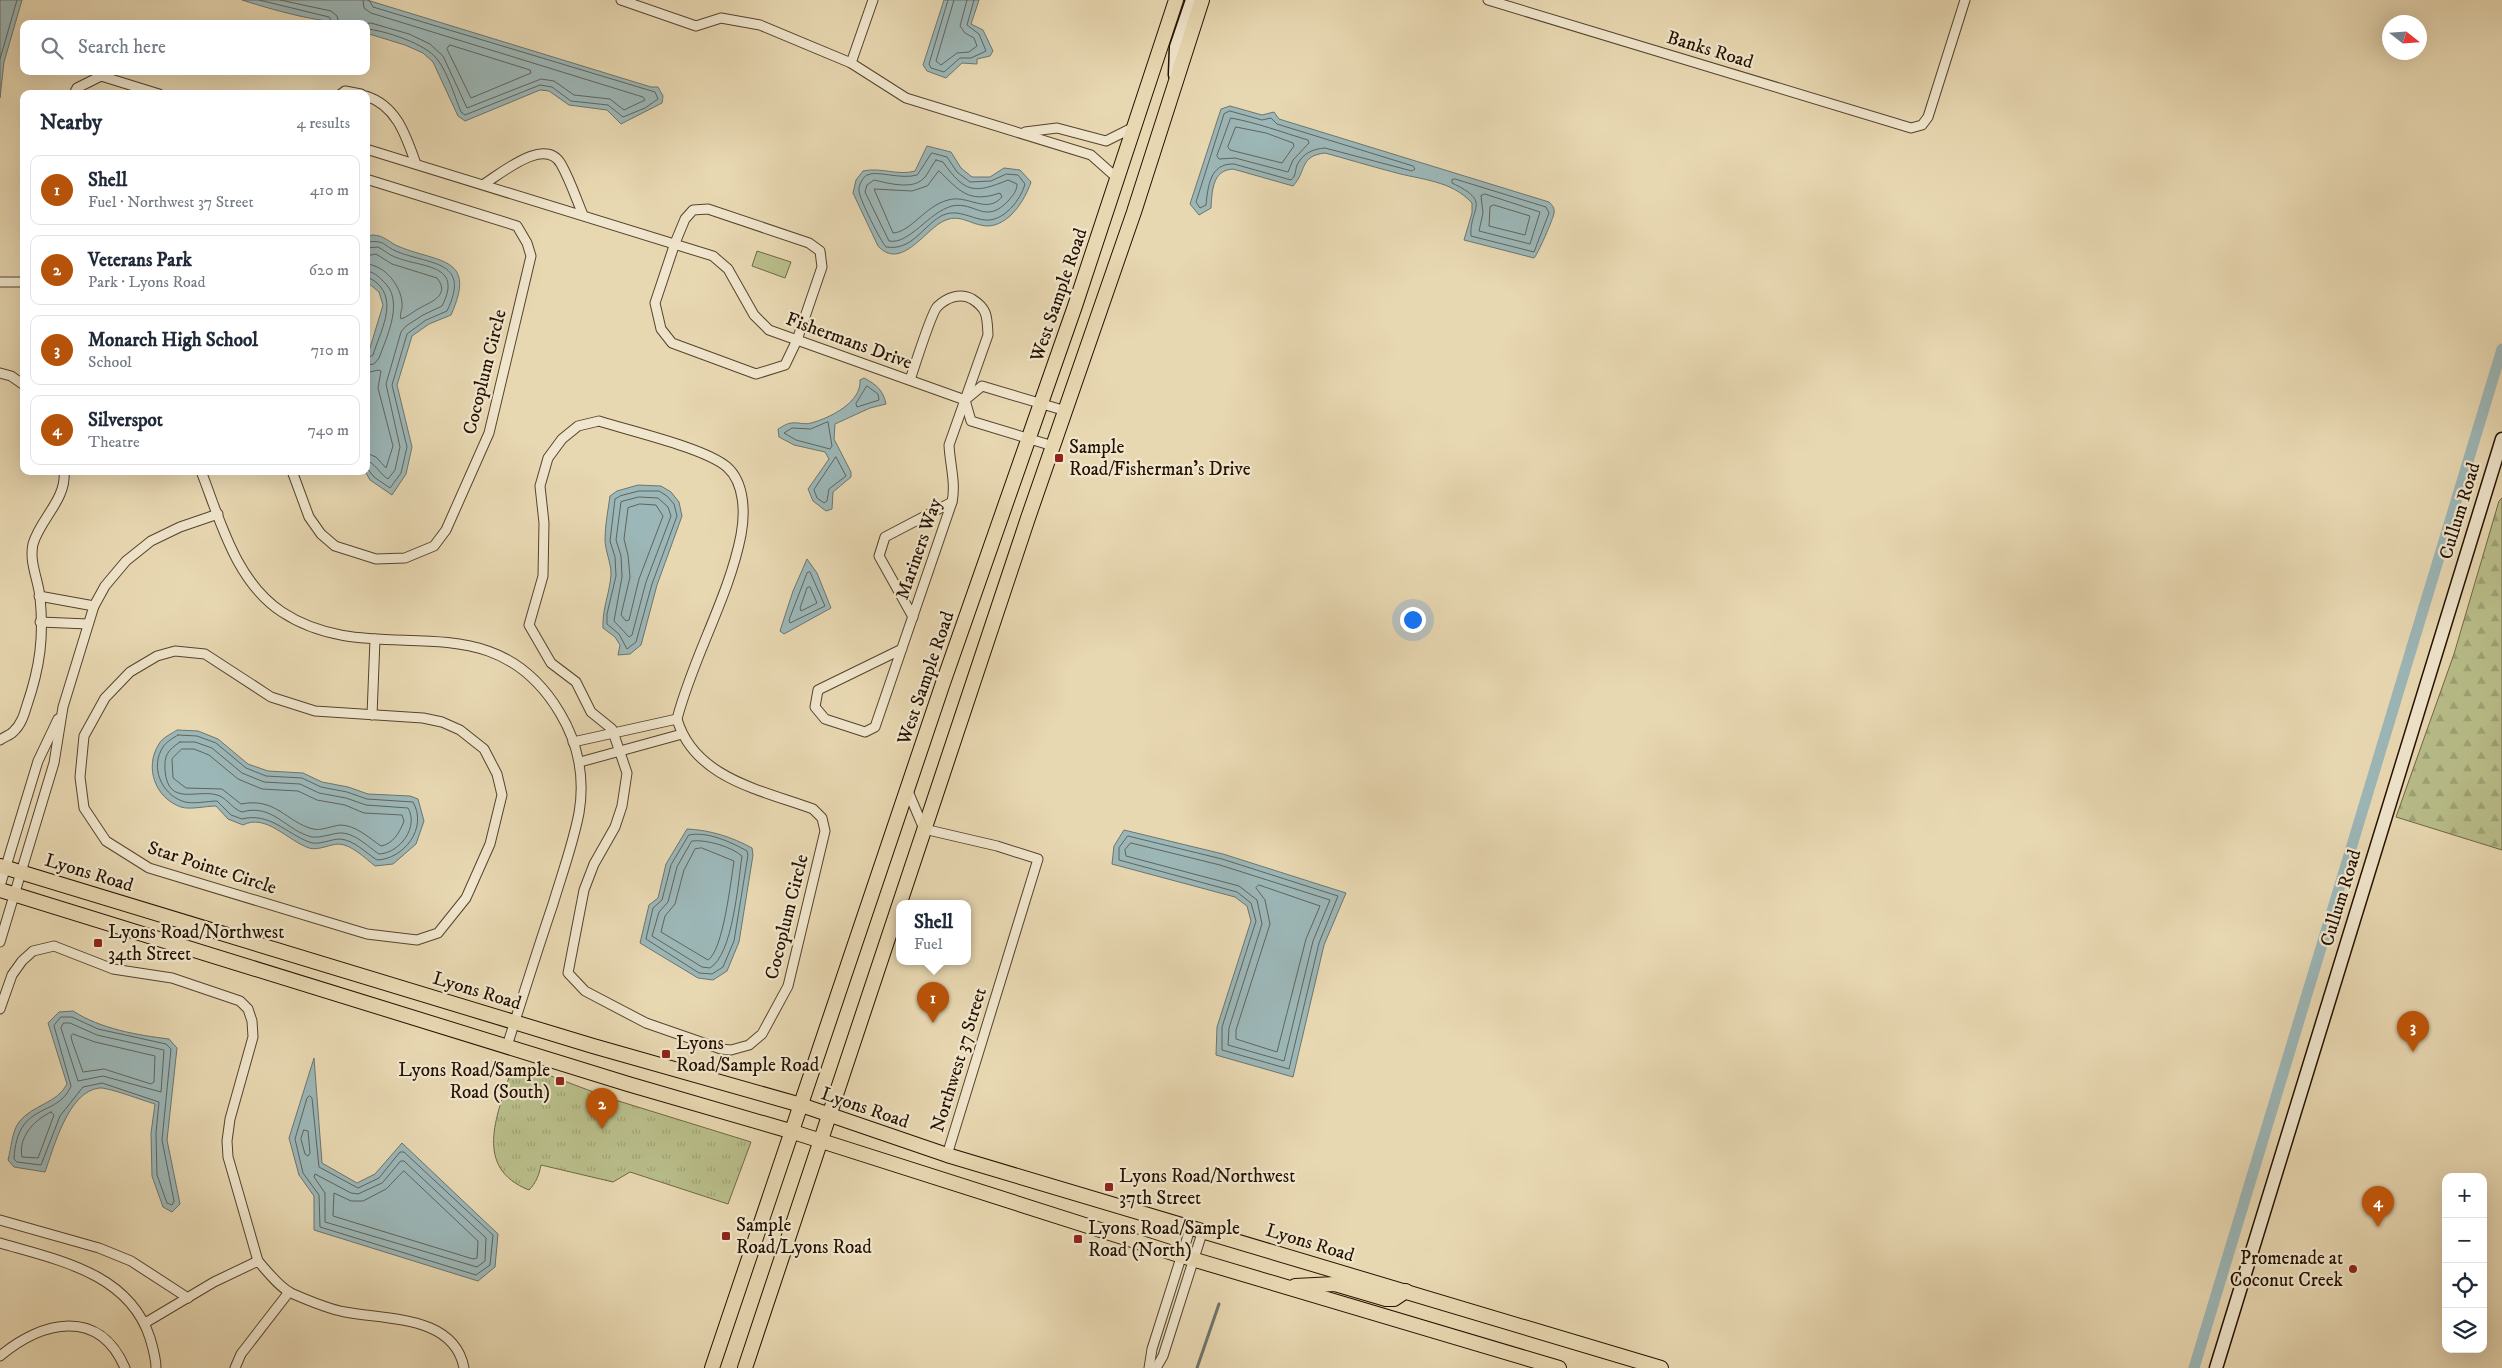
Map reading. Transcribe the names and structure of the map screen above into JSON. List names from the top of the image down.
{
  "streets": {
    "main road": ["West Sample Road", "Lyons Road"],
    "street": [
      "Banks Road",
      "Fishermans Drive",
      "Cocoplum Circle",
      "Cullum Road",
      "Mariners Way",
      "Star Pointe Circle",
      "Northwest 37 Street"
    ]
  },
  "crossings": [
    ["West Sample Road", "Lyons Road"],
    ["Fishermans Drive", "Mariners Way"],
    ["Lyons Road", "Northwest 37 Street"]
  ],
  "places": {
    "transit": [
      "Sample Road/Fisherman's Drive",
      "Lyons Road/Northwest 34th Street",
      "Lyons Road/Sample Road",
      "Lyons Road/Sample Road (South)",
      "Lyons Road/Northwest 37th Street",
      "Sample Road/Lyons Road",
      "Lyons Road/Sample Road (North)"
    ],
    "other": ["Promenade at Coconut Creek"]
  },
  "north": "right",
  "page": {
    "search": "Search here",
    "heading": ["Nearby", "4 results"],
    "list": [
      {
        "mark": "1",
        "name": "Shell",
        "note": "Fuel · Northwest 37 Street",
        "value": "410 m"
      },
      {
        "mark": "2",
        "name": "Veterans Park",
        "note": "Park · Lyons Road",
        "value": "620 m"
      },
      {
        "mark": "3",
        "name": "Monarch High School",
        "note": "School",
        "value": "710 m"
      },
      {
        "mark": "4",
        "name": "Silverspot",
        "note": "Theatre",
        "value": "740 m"
      }
    ],
    "popup": ["Shell", "Fuel"],
    "pins": [
      "1",
      "3",
      "2",
      "4"
    ],
    "map_buttons": ["+", "−"]
  }
}
